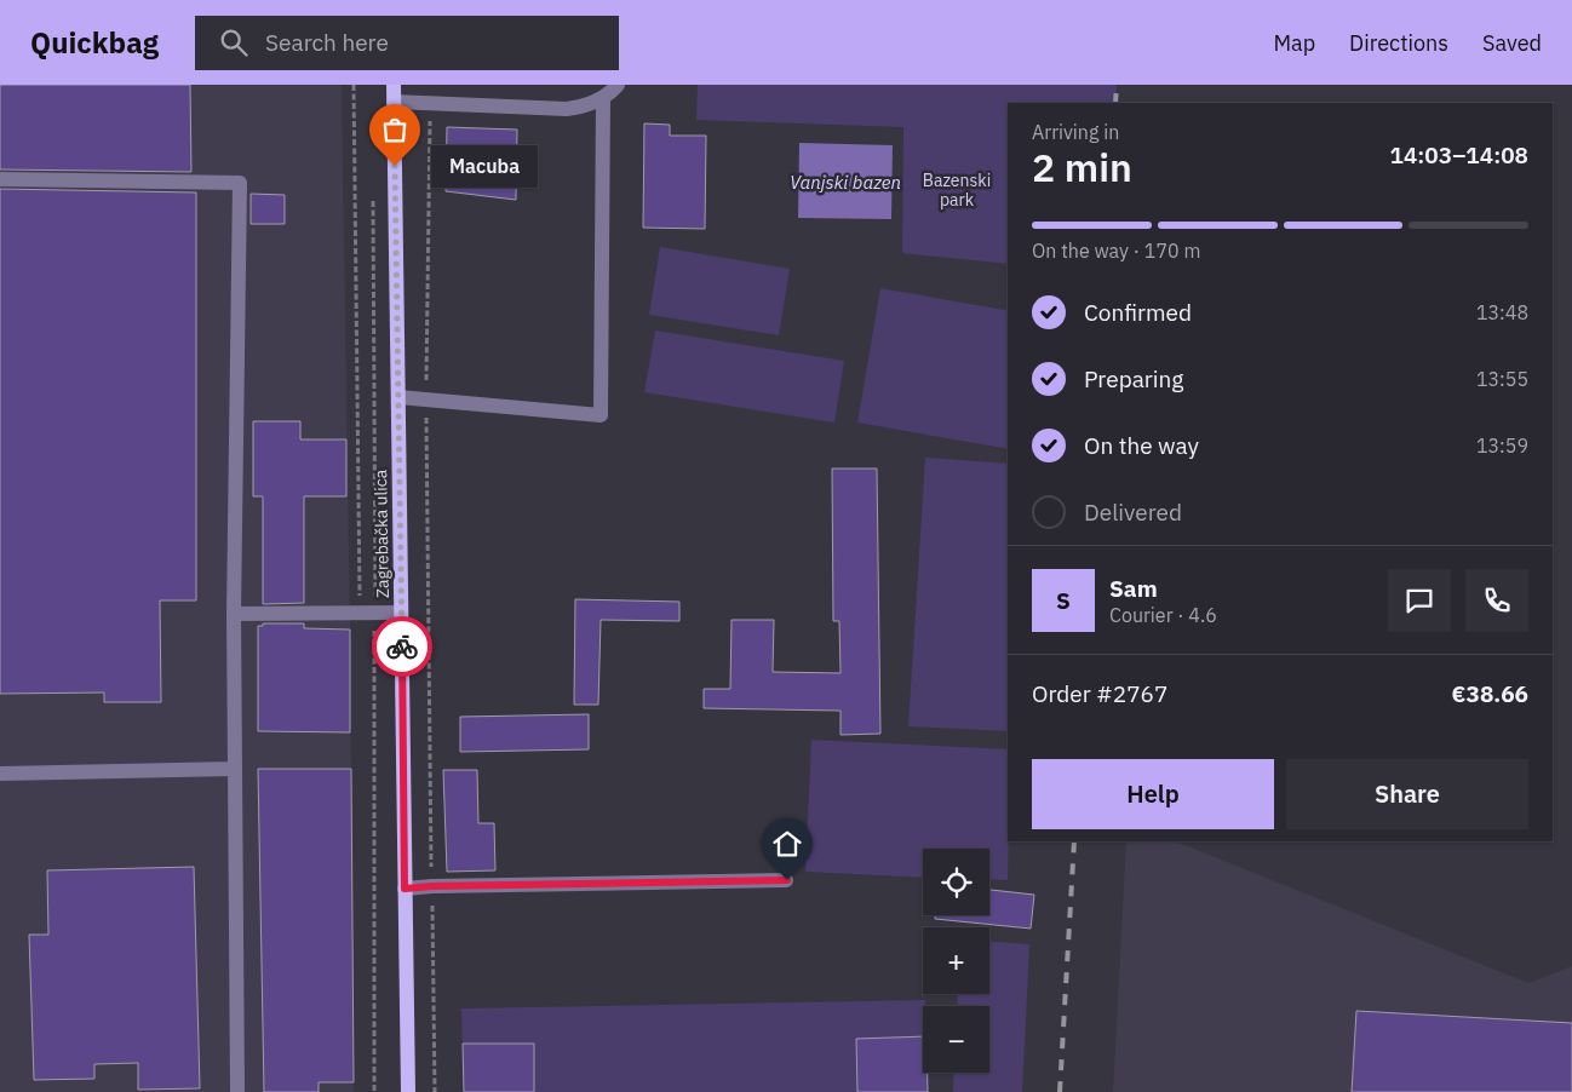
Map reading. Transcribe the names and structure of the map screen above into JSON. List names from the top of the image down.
{
  "streets": {
    "main road": ["Zagrebačka ulica"]
  },
  "water": ["Vanjski bazen"],
  "parks": ["Bazenski park"],
  "places": ["Macuba"],
  "page": {
    "header": "Quickbag",
    "search": "Search here",
    "nav": ["Map", "Directions", "Saved"],
    "heading": ["2 min", "Arriving in", "14:03–14:08"],
    "panel": [
      "Sam",
      "Courier · 4.6",
      "Order #2767",
      "€38.66"
    ],
    "bubble": "Macuba",
    "bar": "On the way · 170 m",
    "list": [
      ["Confirmed", "13:48"],
      ["Preparing", "13:55"],
      ["On the way", "13:59"],
      "Delivered"
    ],
    "round": "S",
    "buttons": ["Help", "Share"],
    "map_buttons": ["+", "−"]
  }
}
